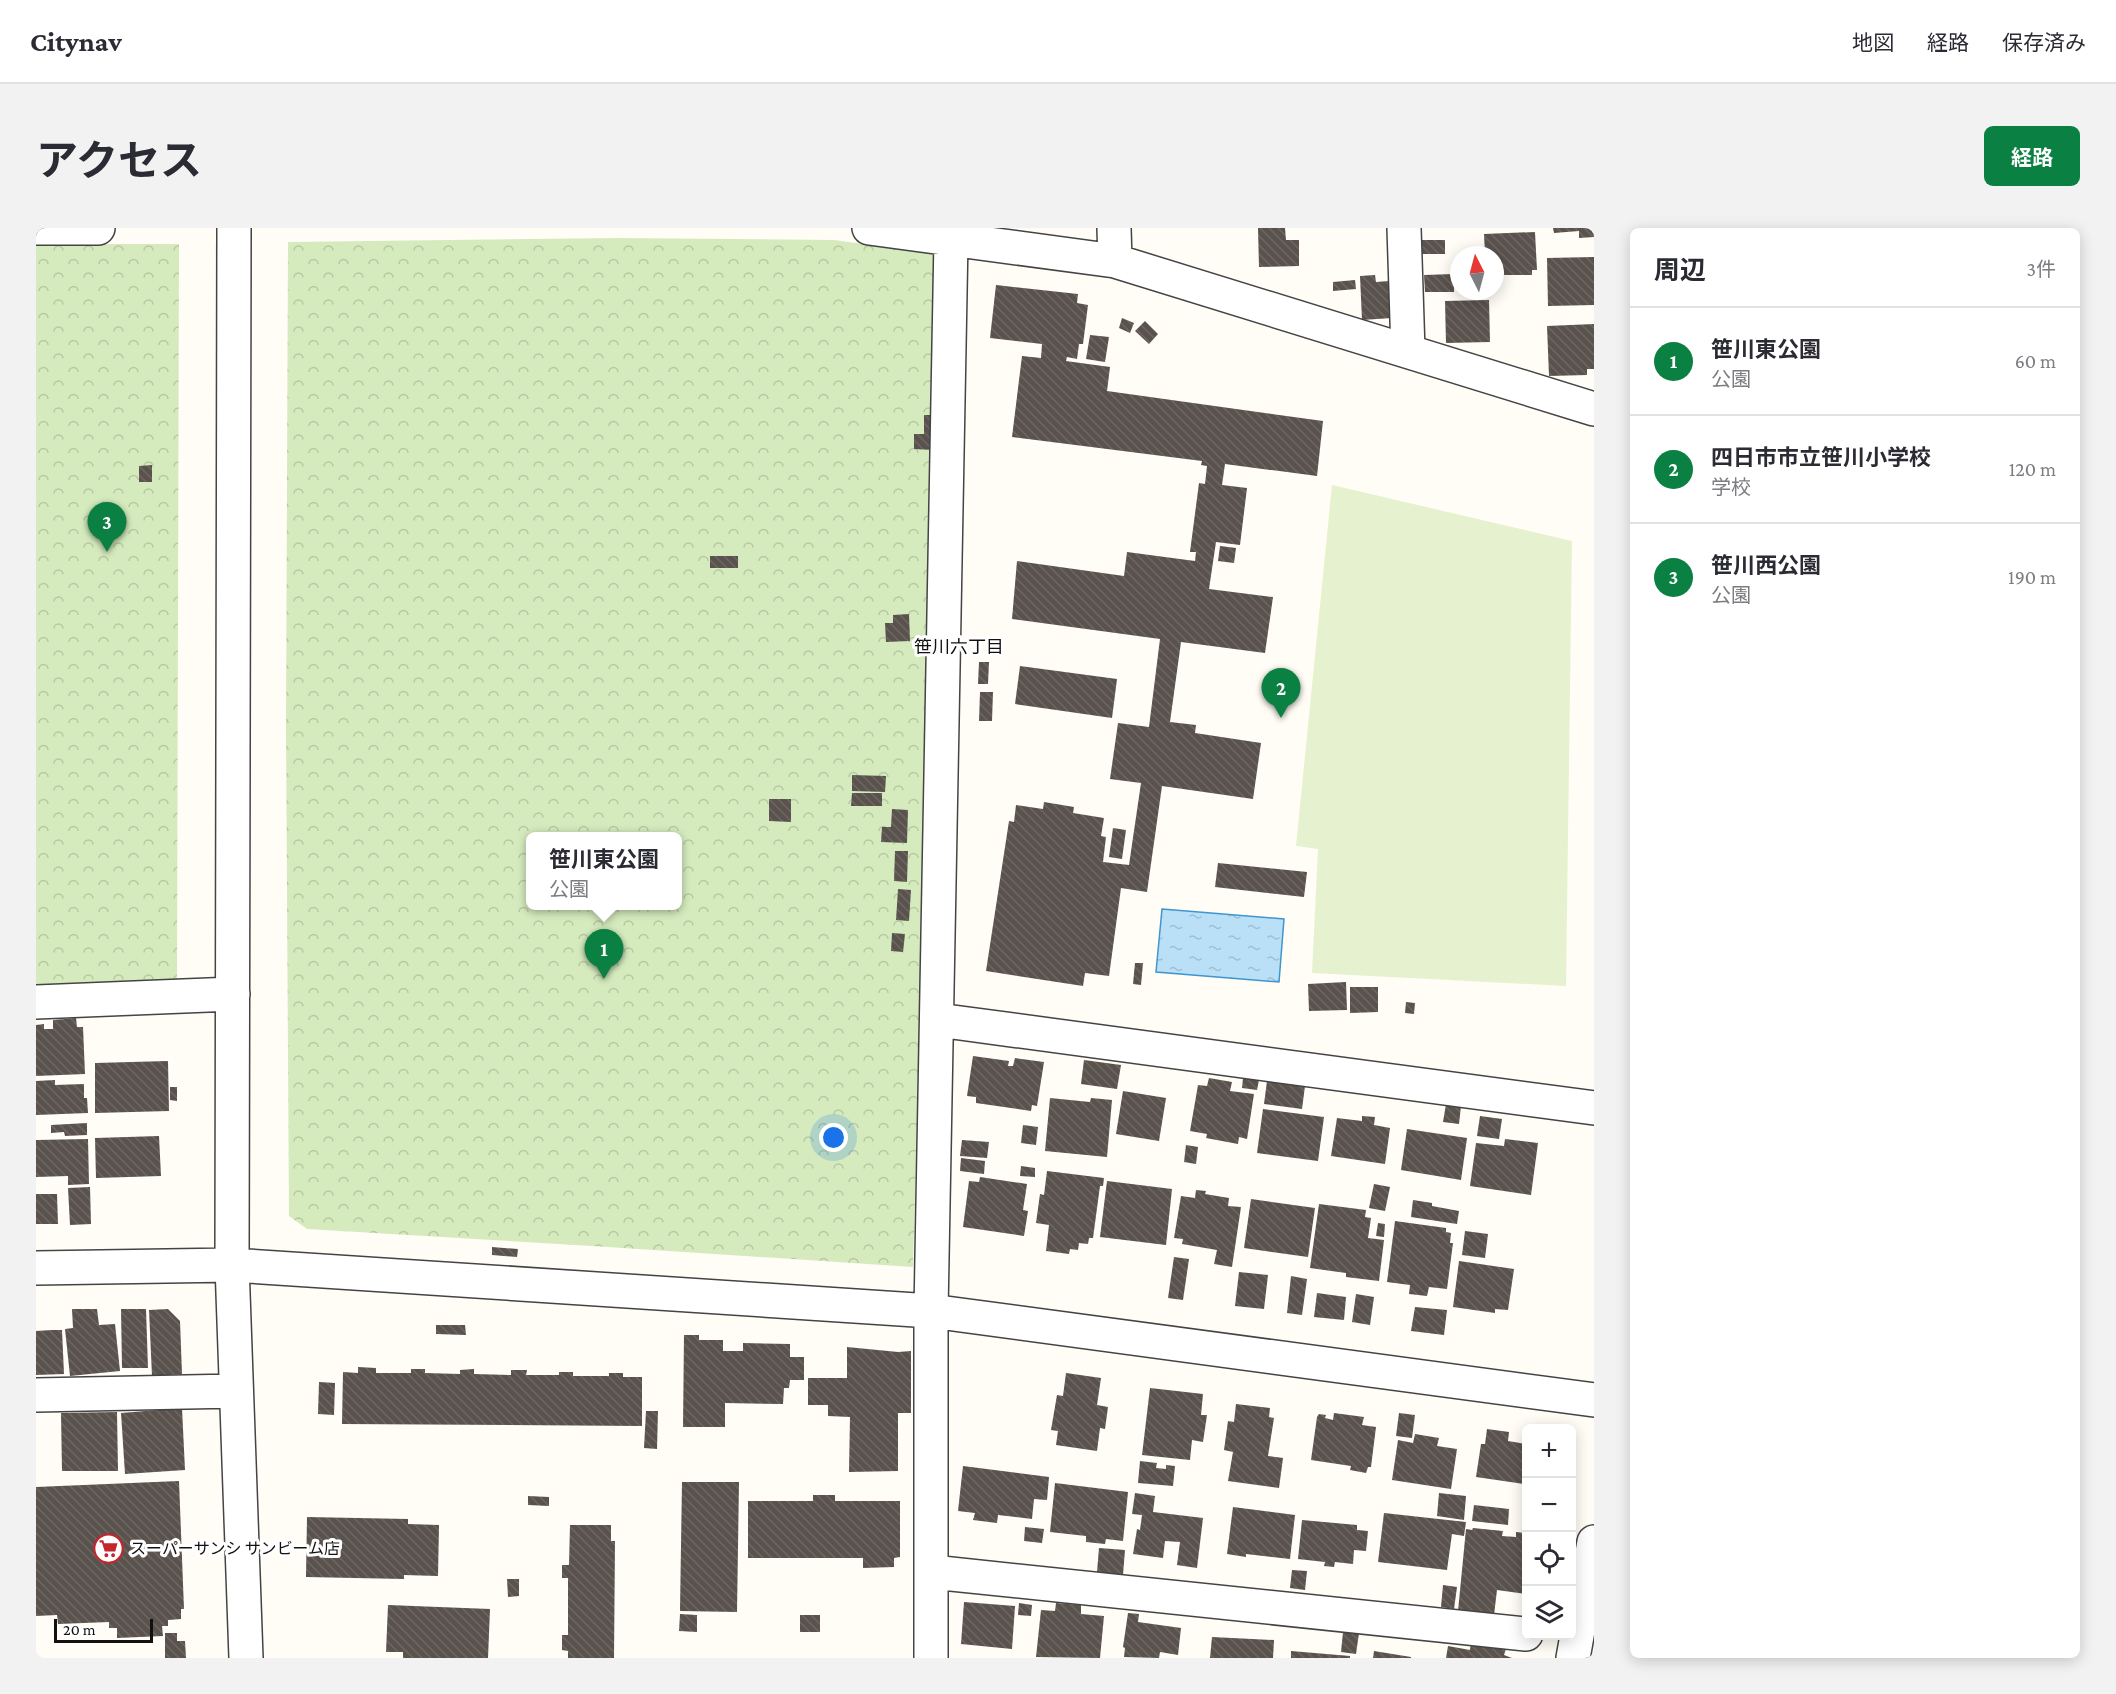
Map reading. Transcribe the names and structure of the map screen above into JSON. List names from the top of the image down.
{
  "districts": ["笹川六丁目"],
  "places": {
    "supermarket": ["スーパーサンシ サンビーム店"]
  },
  "scale_bar": "20 m",
  "north": "top",
  "page": {
    "header": "Citynav",
    "nav": ["地図", "経路", "保存済み"],
    "title": "アクセス",
    "buttons": "経路",
    "heading": ["周辺", "3件"],
    "list": [
      {
        "mark": "1",
        "name": "笹川東公園",
        "note": "公園",
        "value": "60 m"
      },
      {
        "mark": "2",
        "name": "四日市市立笹川小学校",
        "note": "学校",
        "value": "120 m"
      },
      {
        "mark": "3",
        "name": "笹川西公園",
        "note": "公園",
        "value": "190 m"
      }
    ],
    "pins": ["3", "2", "1"],
    "popup": ["笹川東公園", "公園"],
    "map_buttons": ["+", "−"],
    "scale": "20 m"
  }
}
